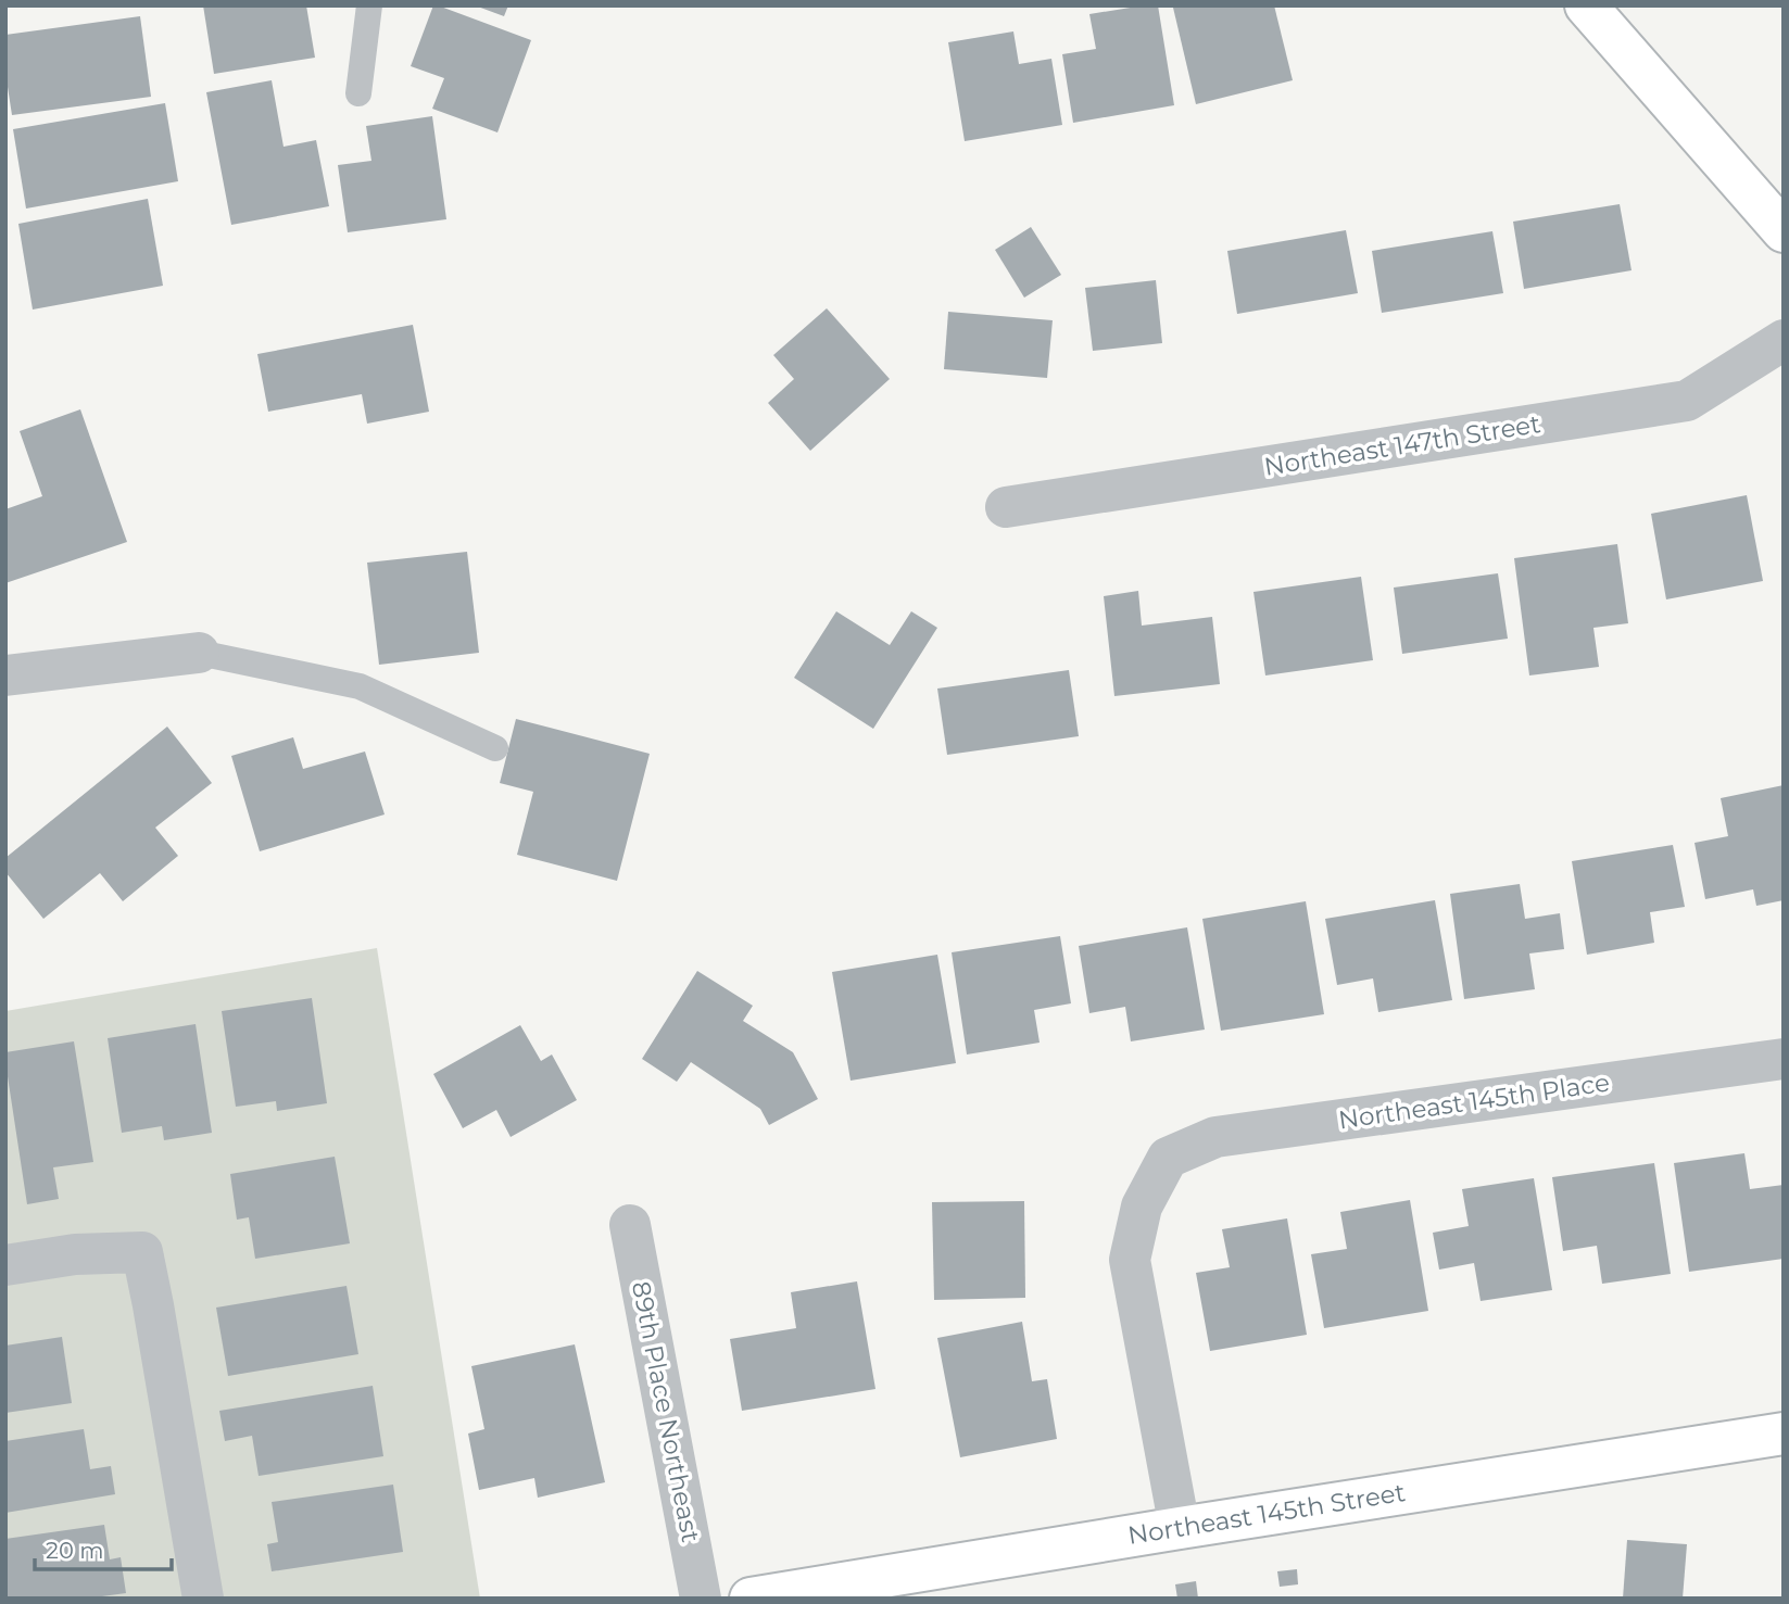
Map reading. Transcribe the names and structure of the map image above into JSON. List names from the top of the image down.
{
  "streets": {
    "street": [
      "Northeast 147th Street",
      "Northeast 145th Place",
      "89th Place Northeast",
      "Northeast 145th Street"
    ]
  },
  "crossings": [
    ["Northeast 145th Place", "Northeast 145th Street"]
  ],
  "scale_bar": "20 m"
}
